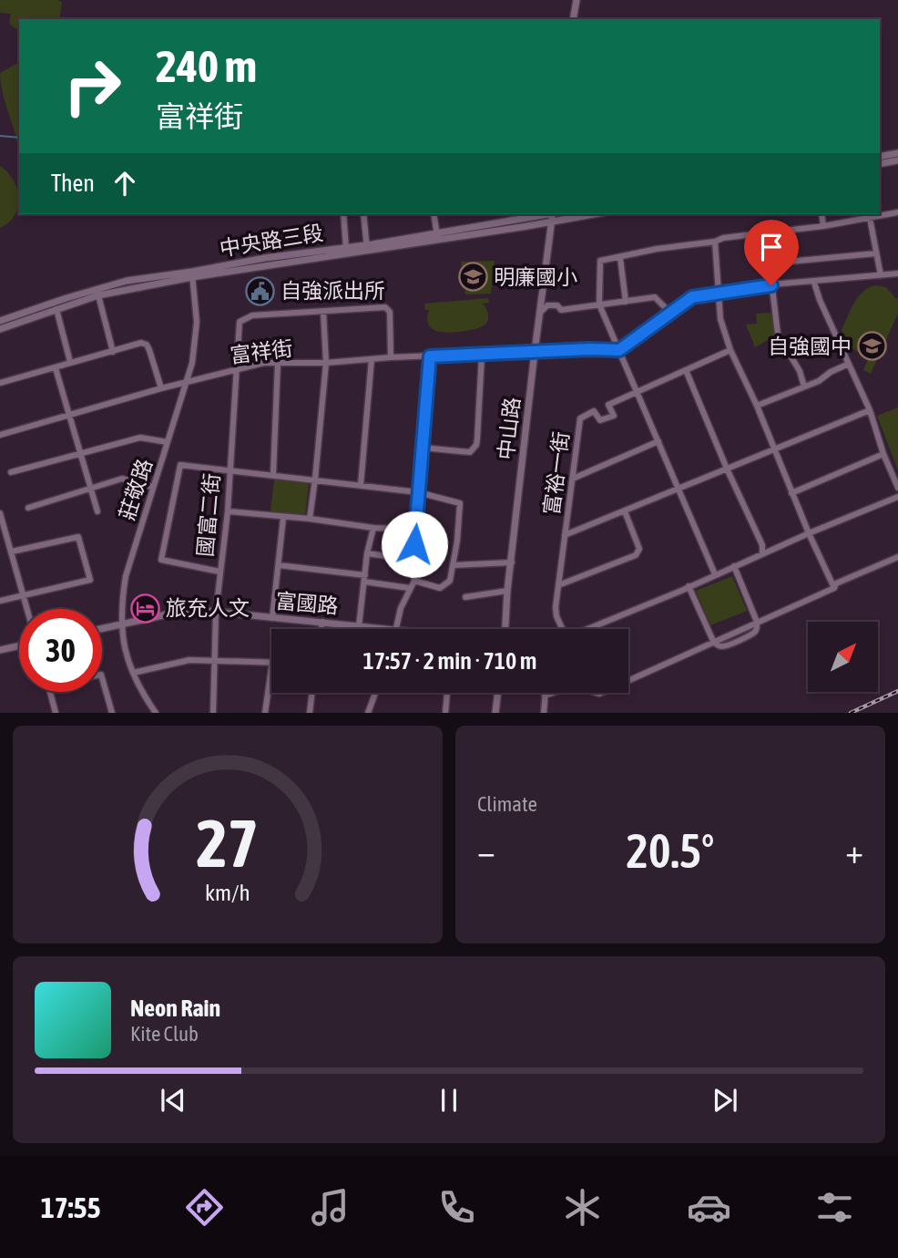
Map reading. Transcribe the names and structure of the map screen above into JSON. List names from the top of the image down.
{
  "streets": {
    "street": [
      "中央路三段",
      "富祥街",
      "中山路",
      "富裕一街",
      "莊敬路",
      "國富二街",
      "富國路"
    ]
  },
  "crossings": [
    ["中央路三段", "中山路"],
    ["中央路三段", "莊敬路"],
    ["富祥街", "中山路"],
    ["富祥街", "莊敬路"],
    ["富祥街", "國富二街"],
    ["莊敬路", "富國路"],
    ["國富二街", "富國路"]
  ],
  "places": {
    "school or university": ["明廉國小", "自強國中"],
    "public building": ["自強派出所"],
    "hotel": ["旅充人文"]
  },
  "north": "top right",
  "page": {
    "turn": ["240 m", "富祥街"],
    "then": "Then",
    "limit": "30",
    "trip": "17:57 · 2 min · 710 m",
    "tile": "Climate",
    "heat": ["−", "20.5°", "+"],
    "song": ["Neon Rain", "Kite Club"],
    "tabs": "17:55",
    "gauge": ["27", "km/h"]
  }
}
